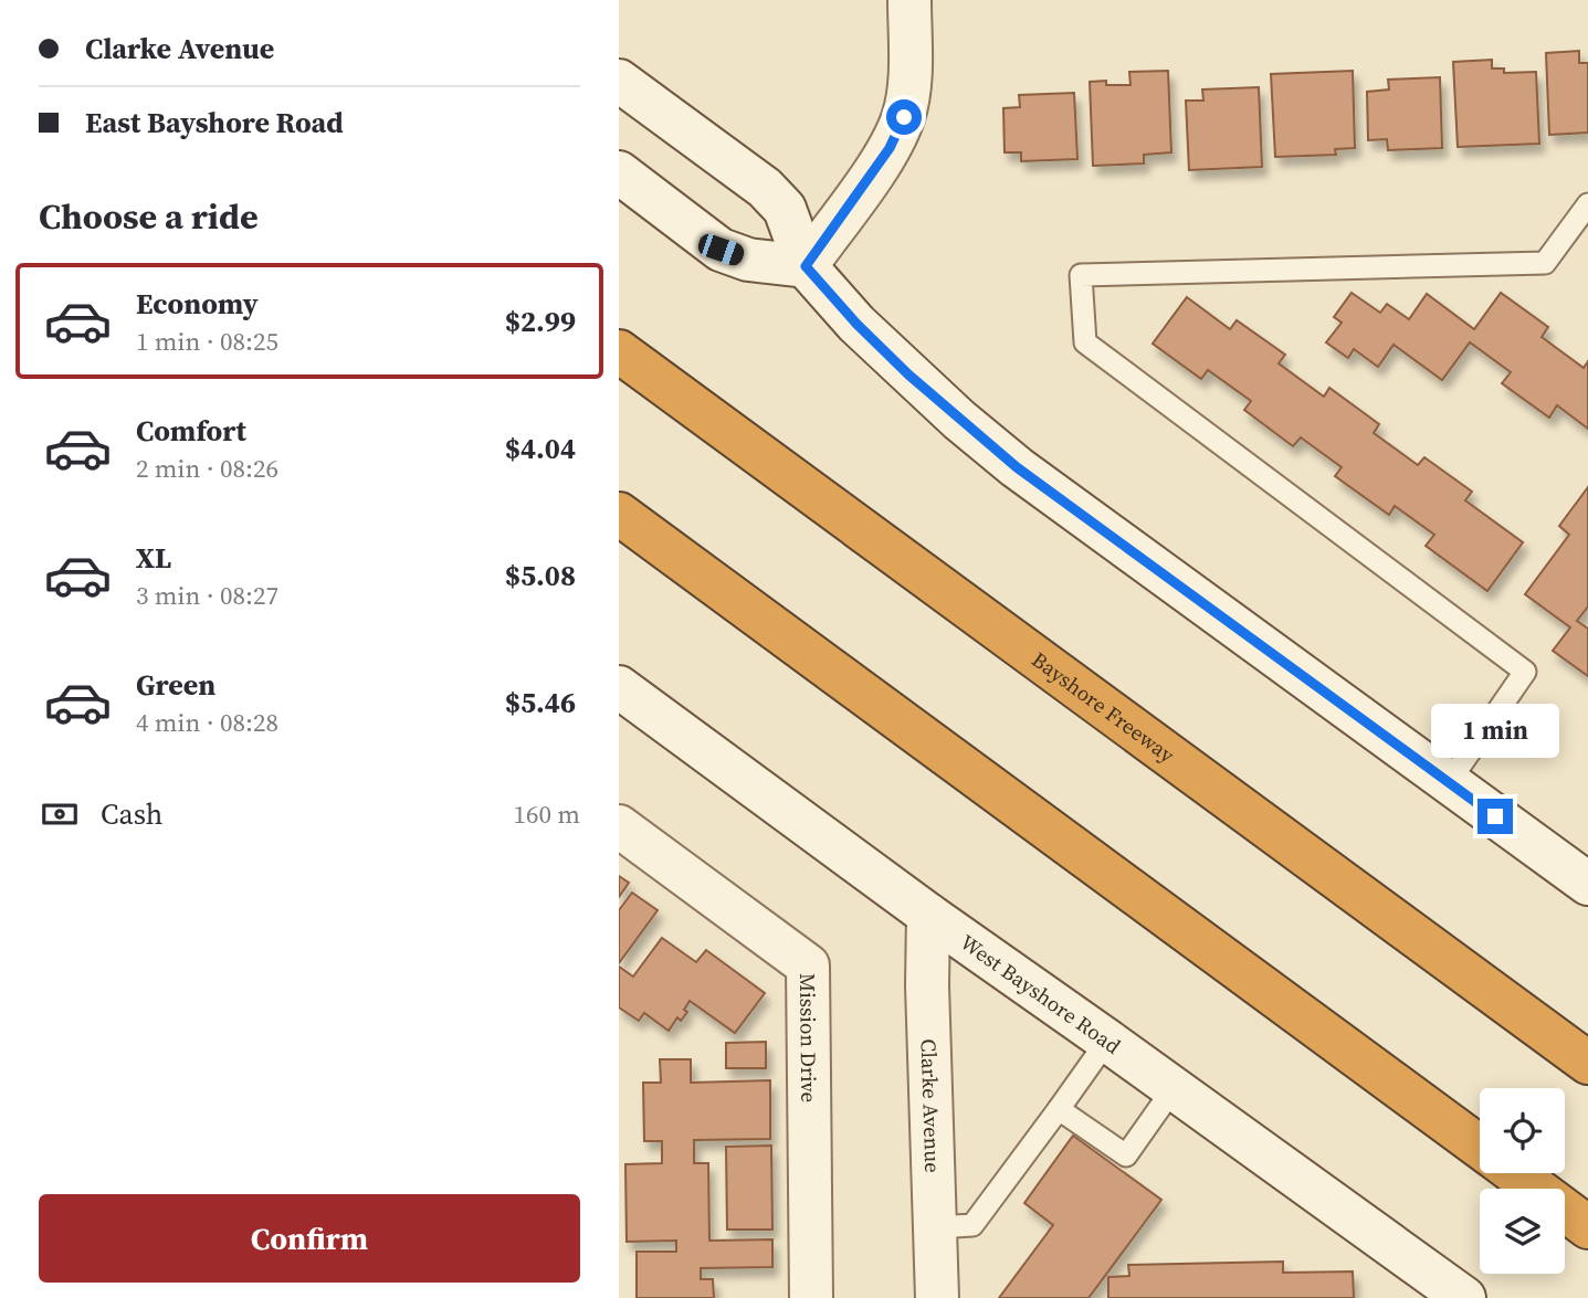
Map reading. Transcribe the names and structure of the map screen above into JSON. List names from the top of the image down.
{
  "streets": {
    "highway": ["Bayshore Freeway"],
    "street": ["West Bayshore Road", "Mission Drive", "Clarke Avenue"]
  },
  "crossings": [
    ["West Bayshore Road", "Clarke Avenue"]
  ],
  "page": {
    "banner": ["Clarke Avenue", "East Bayshore Road"],
    "heading": "Choose a ride",
    "list": [
      {
        "name": "Economy",
        "note": "1 min · 08:25",
        "value": "$2.99"
      },
      {
        "name": "Comfort",
        "note": "2 min · 08:26",
        "value": "$4.04"
      },
      {
        "name": "XL",
        "note": "3 min · 08:27",
        "value": "$5.08"
      },
      {
        "name": "Green",
        "note": "4 min · 08:28",
        "value": "$5.46"
      }
    ],
    "bubble": "1 min",
    "pay": ["Cash", "160 m"],
    "buttons": "Confirm"
  }
}
